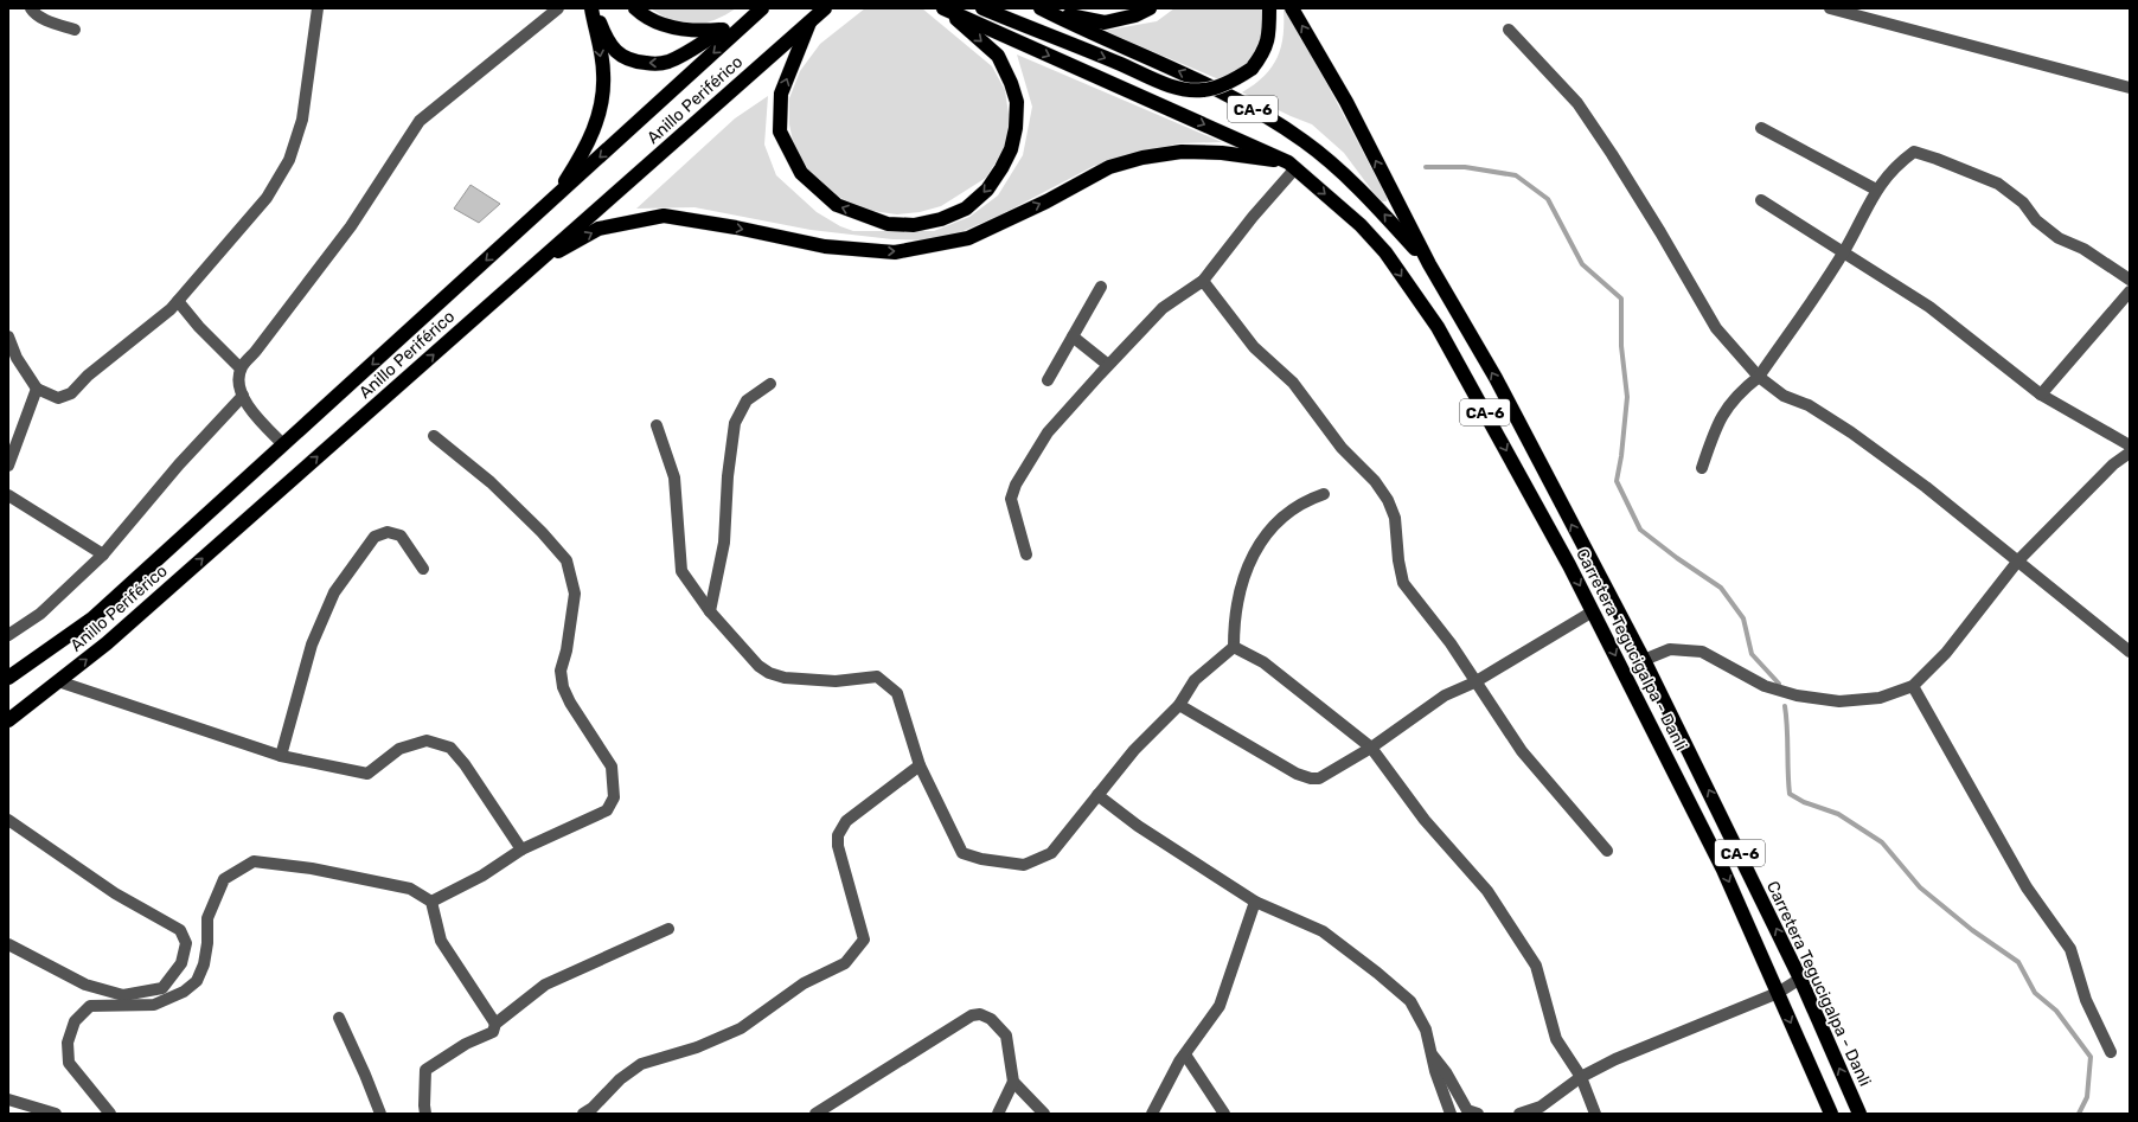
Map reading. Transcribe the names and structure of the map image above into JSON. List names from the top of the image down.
{
  "streets": {
    "highway": ["Anillo Periférico", "CA-6", "Carretera Tegucigalpa - Danli"]
  },
  "crossings": [
    ["CA-6", "Carretera Tegucigalpa - Danli"]
  ]
}
